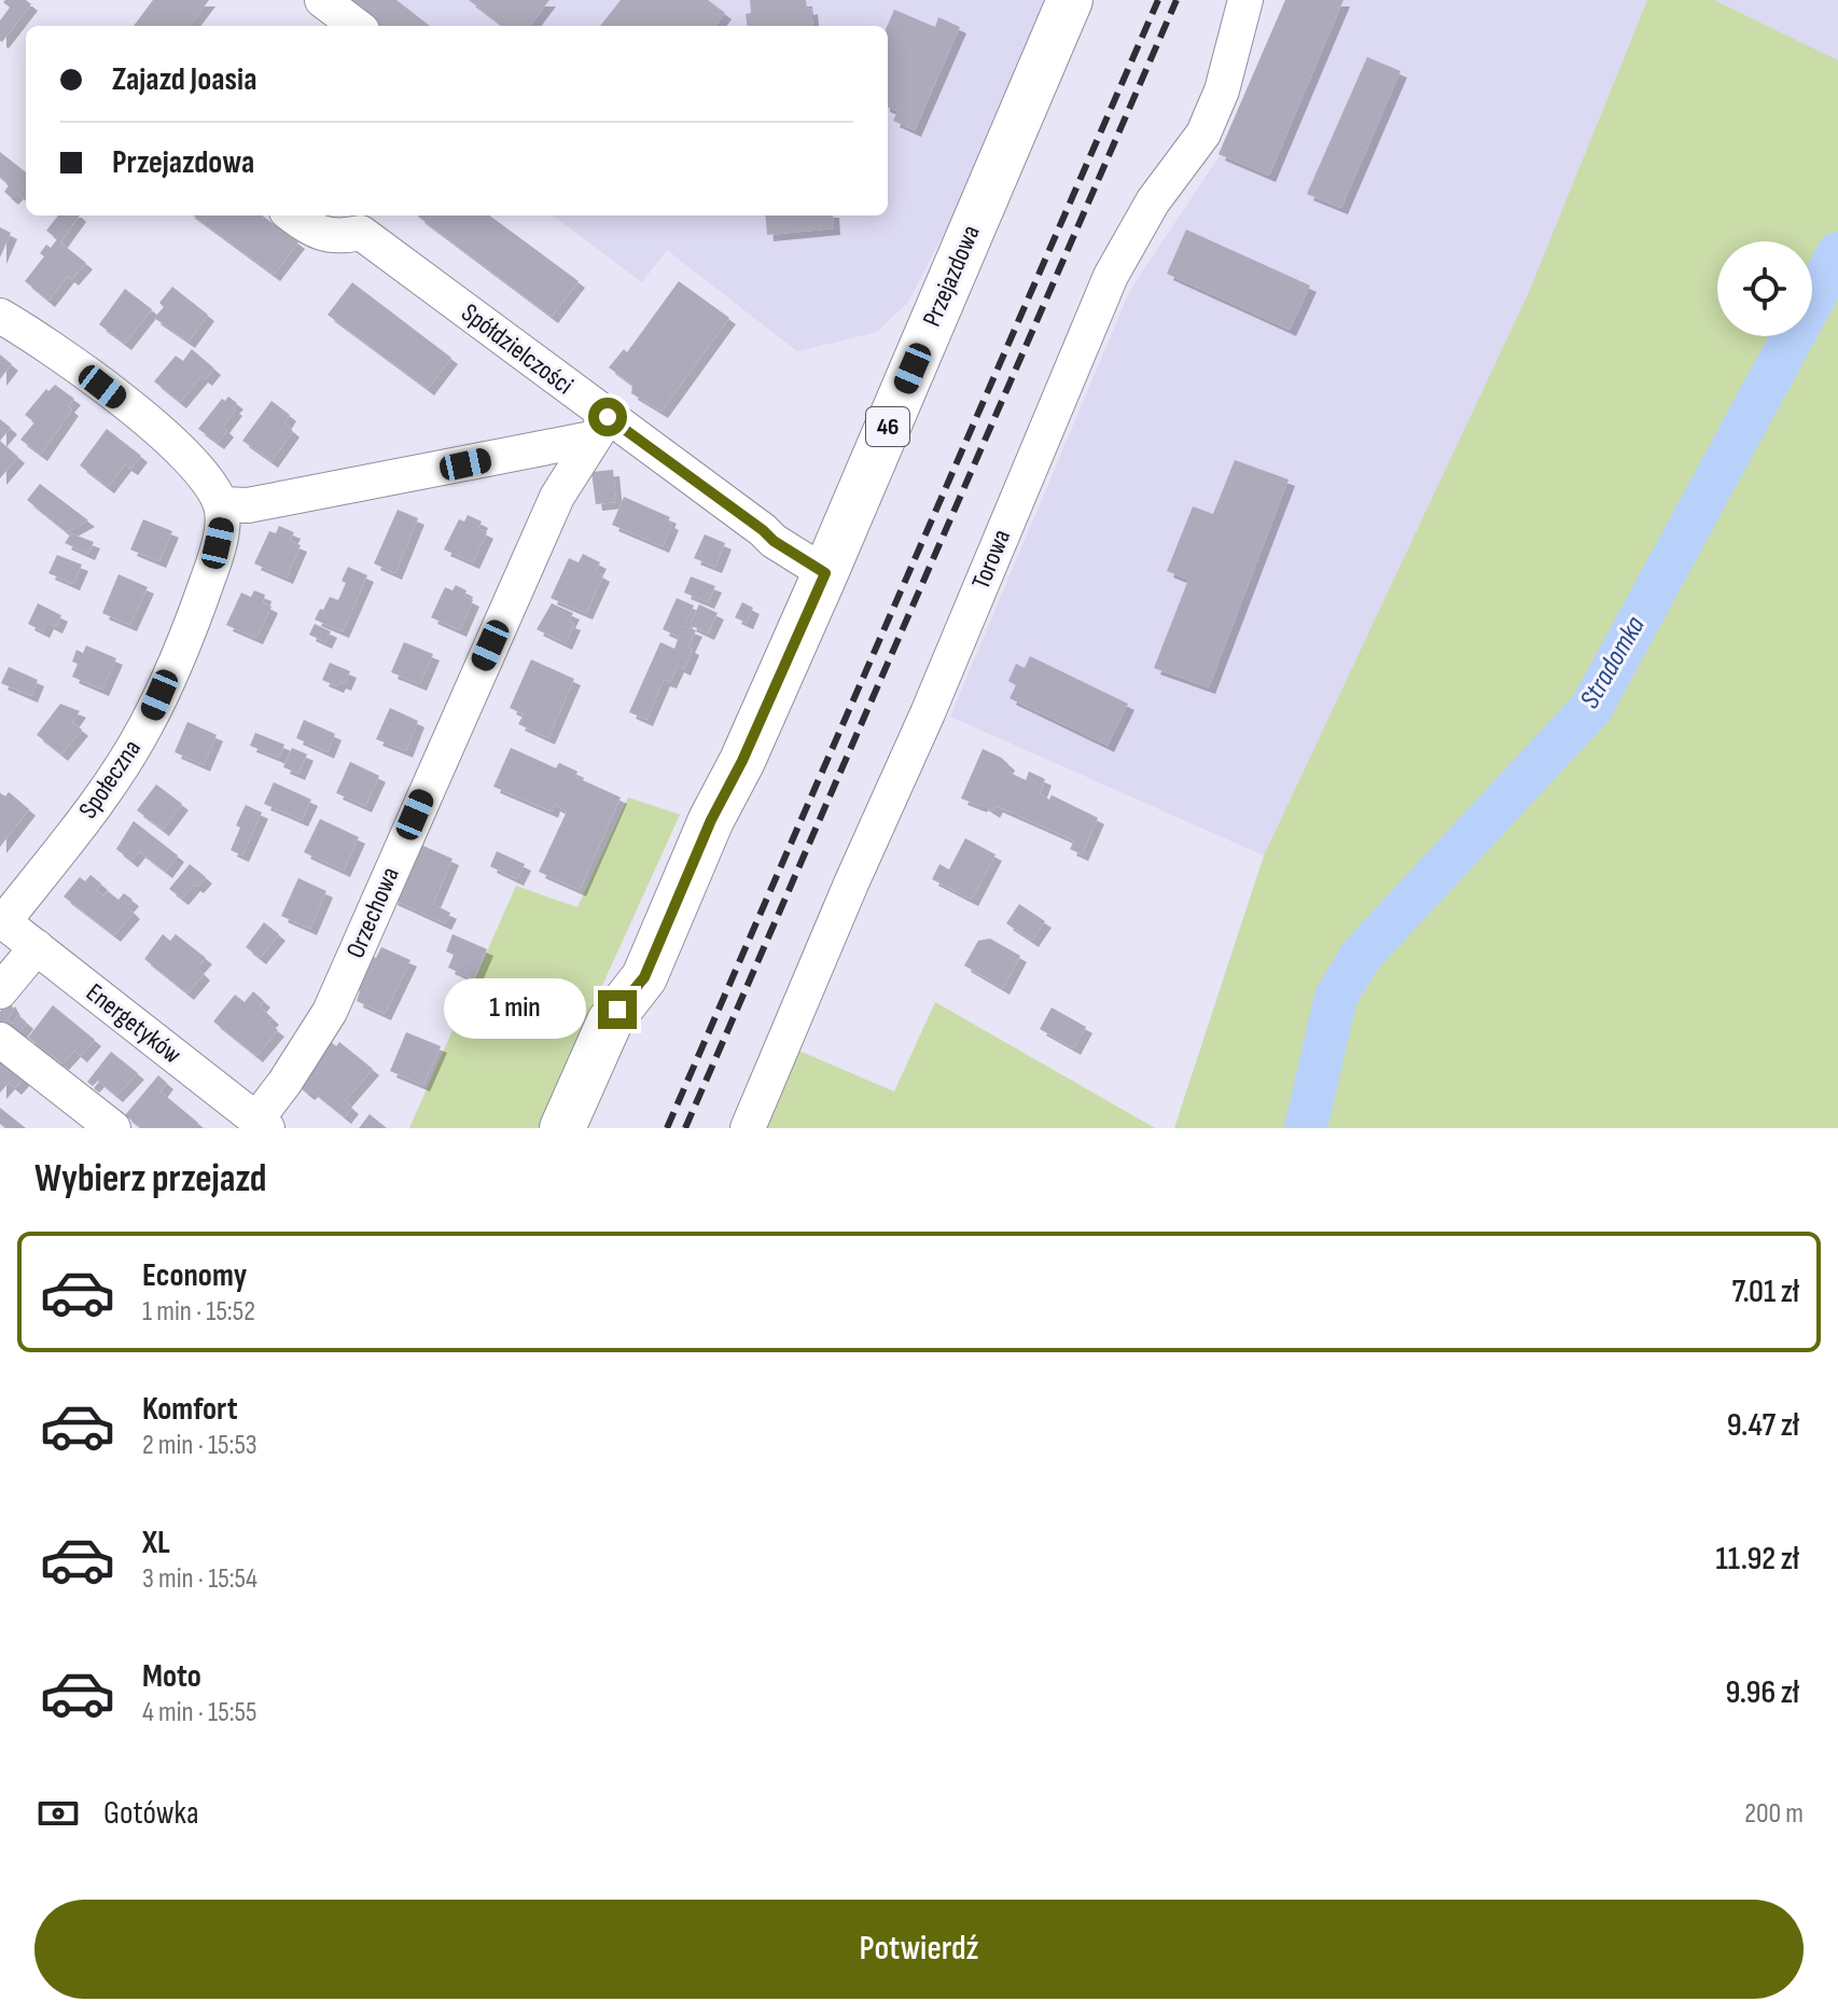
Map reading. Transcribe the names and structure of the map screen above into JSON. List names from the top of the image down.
{
  "streets": {
    "main road": ["Przejazdowa", "46"],
    "street": [
      "Spółdzielczości",
      "Torowa",
      "Społeczna",
      "Orzechowa",
      "Energetyków"
    ]
  },
  "crossings": [
    ["Przejazdowa", "Spółdzielczości"],
    ["Spółdzielczości", "Orzechowa"],
    ["Społeczna", "Energetyków"],
    ["Orzechowa", "Energetyków"]
  ],
  "water": ["Stradomka"],
  "page": {
    "banner": ["Zajazd Joasia", "Przejazdowa"],
    "bubble": "1 min",
    "heading": "Wybierz przejazd",
    "list": [
      {
        "name": "Economy",
        "note": "1 min · 15:52",
        "value": "7.01 zł"
      },
      {
        "name": "Komfort",
        "note": "2 min · 15:53",
        "value": "9.47 zł"
      },
      {
        "name": "XL",
        "note": "3 min · 15:54",
        "value": "11.92 zł"
      },
      {
        "name": "Moto",
        "note": "4 min · 15:55",
        "value": "9.96 zł"
      }
    ],
    "pay": ["Gotówka", "200 m"],
    "buttons": "Potwierdź"
  }
}
